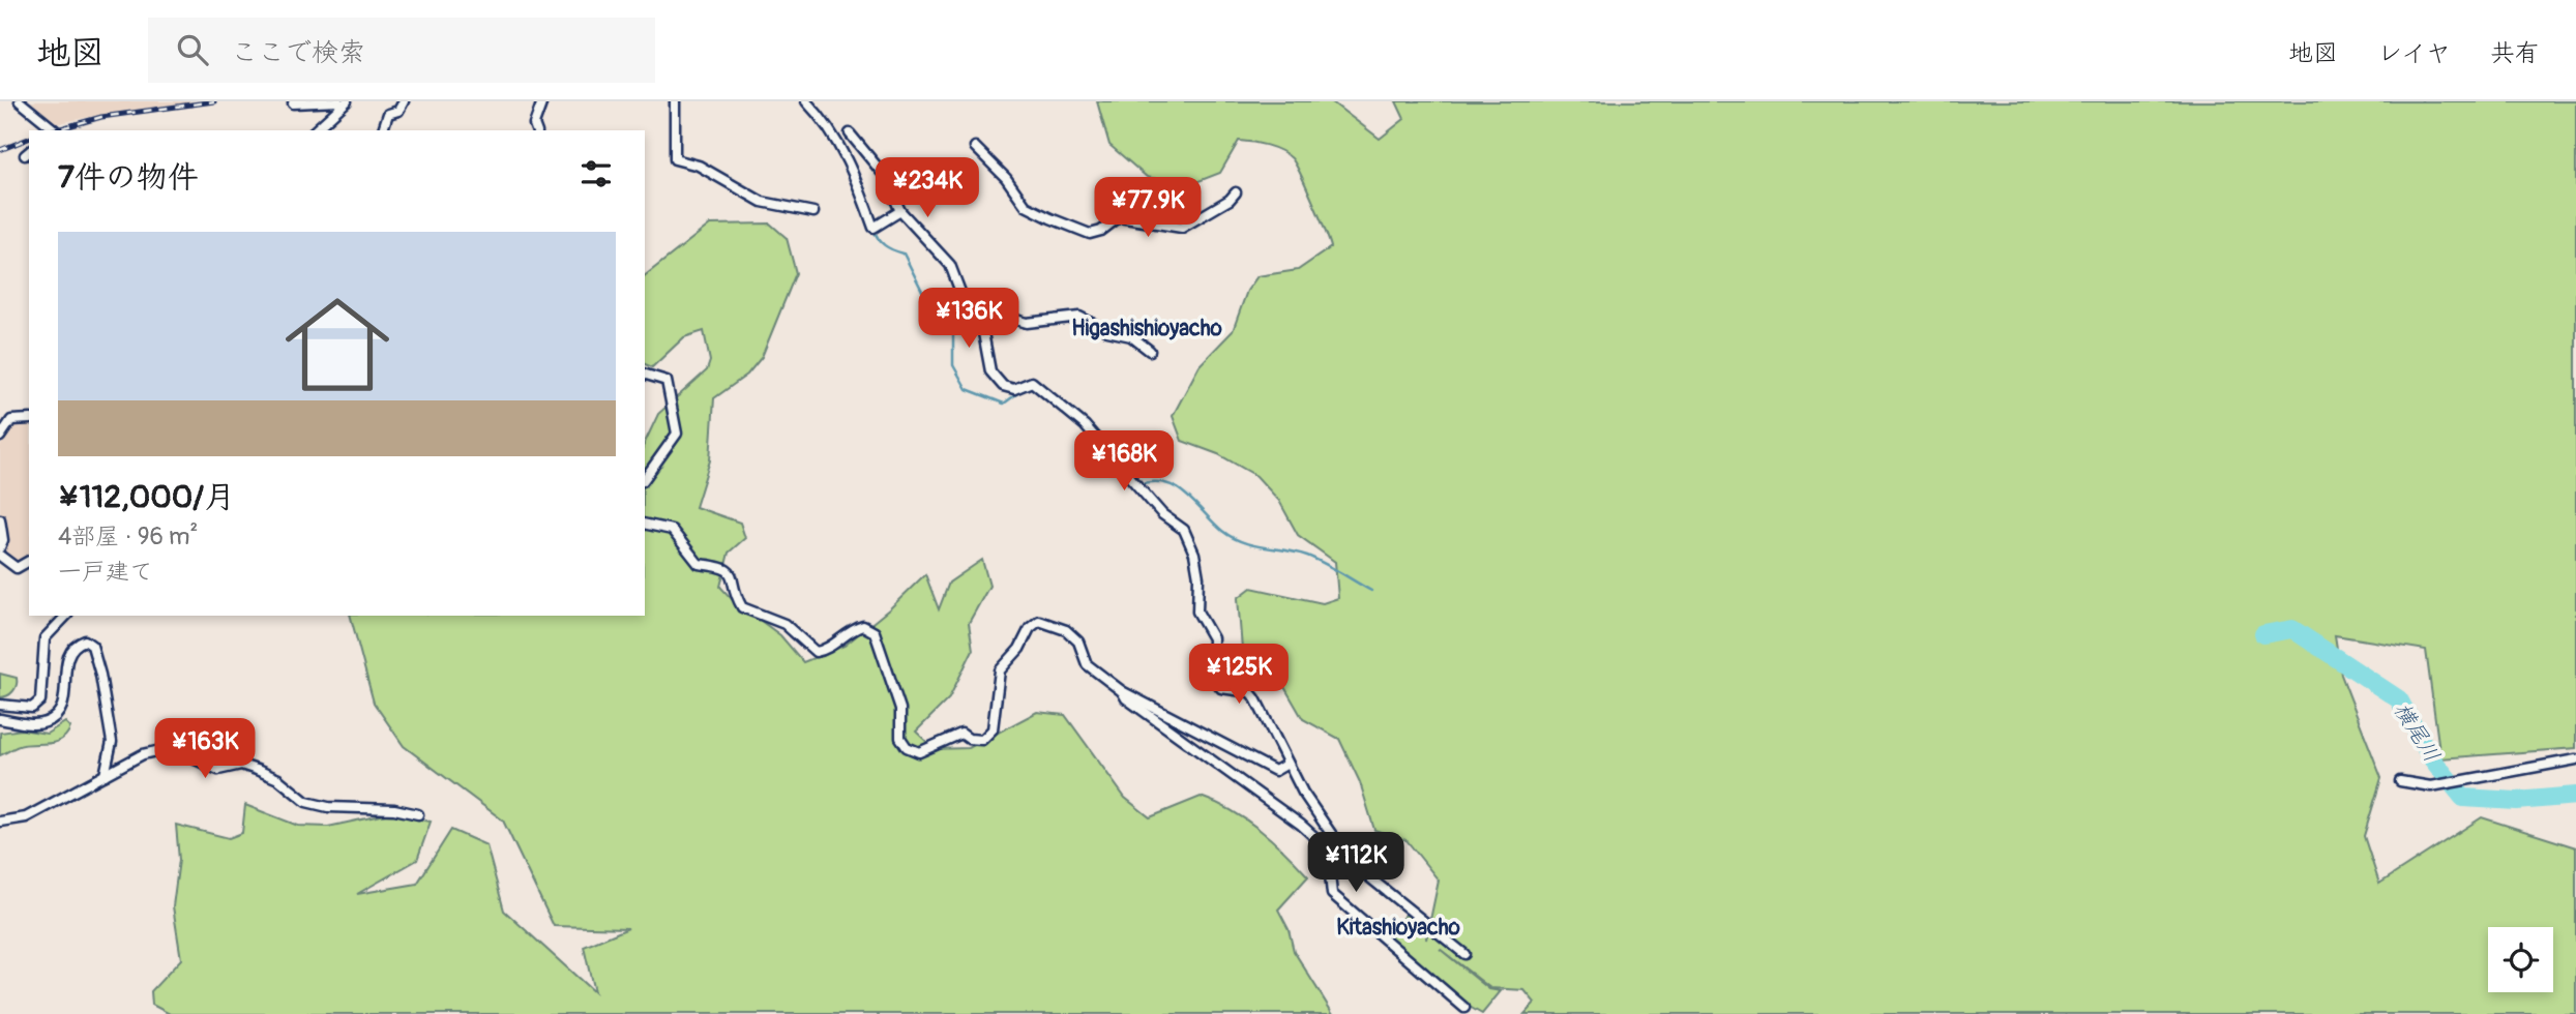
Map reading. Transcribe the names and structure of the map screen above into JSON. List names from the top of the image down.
{
  "districts": ["Higashishioyacho", "Kitashioyacho"],
  "water": ["横尾川"],
  "page": {
    "header": "地図",
    "search": "ここで検索",
    "nav": ["地図", "レイヤ", "共有"],
    "heading": "7件の物件",
    "price": [
      "¥234K",
      "¥77.9K",
      "¥136K",
      "¥168K",
      "¥125K",
      "¥163K",
      "¥112K"
    ],
    "list": [
      {
        "name": "¥112,000/月",
        "note": "4部屋 · 96 m² · 一戸建て"
      }
    ]
  }
}
